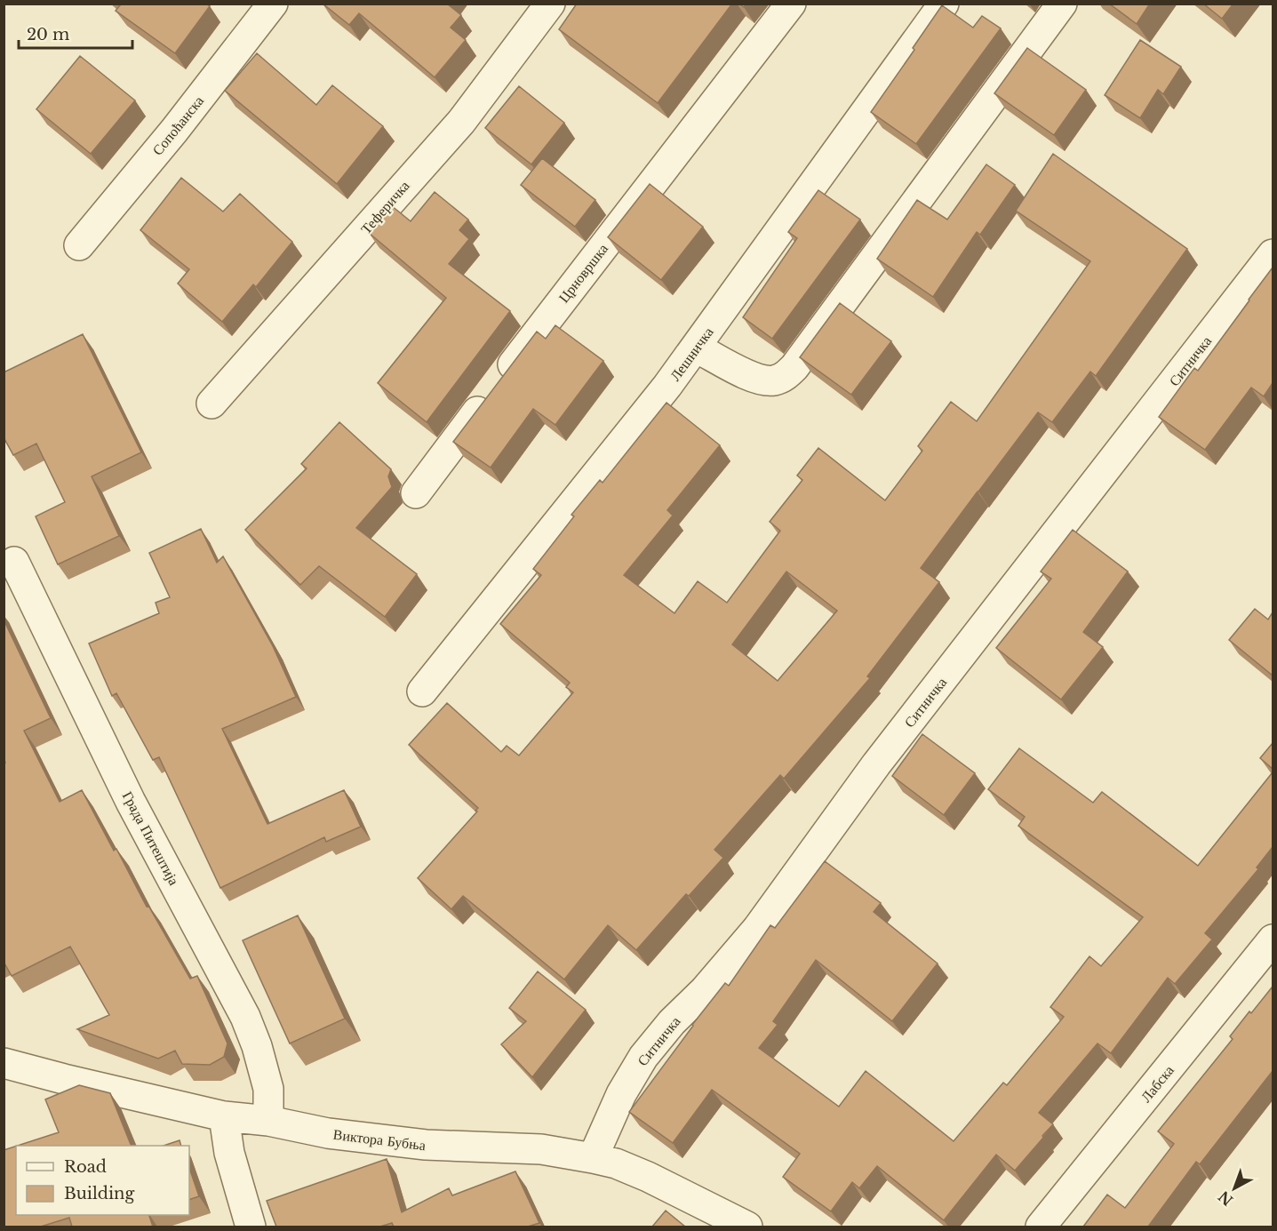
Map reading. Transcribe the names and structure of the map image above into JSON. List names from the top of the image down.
{
  "streets": {
    "street": [
      "Сопоћанска",
      "Теферичка",
      "Црновршка",
      "Лешничка",
      "Ситничка",
      "Града Питештија",
      "Лабска",
      "Виктора Бубња"
    ]
  },
  "crossings": [
    ["Ситничка", "Виктора Бубња"],
    ["Града Питештија", "Виктора Бубња"]
  ],
  "legend": ["Road", "Building"],
  "scale_bar": "20 m",
  "north": "bottom left"
}
